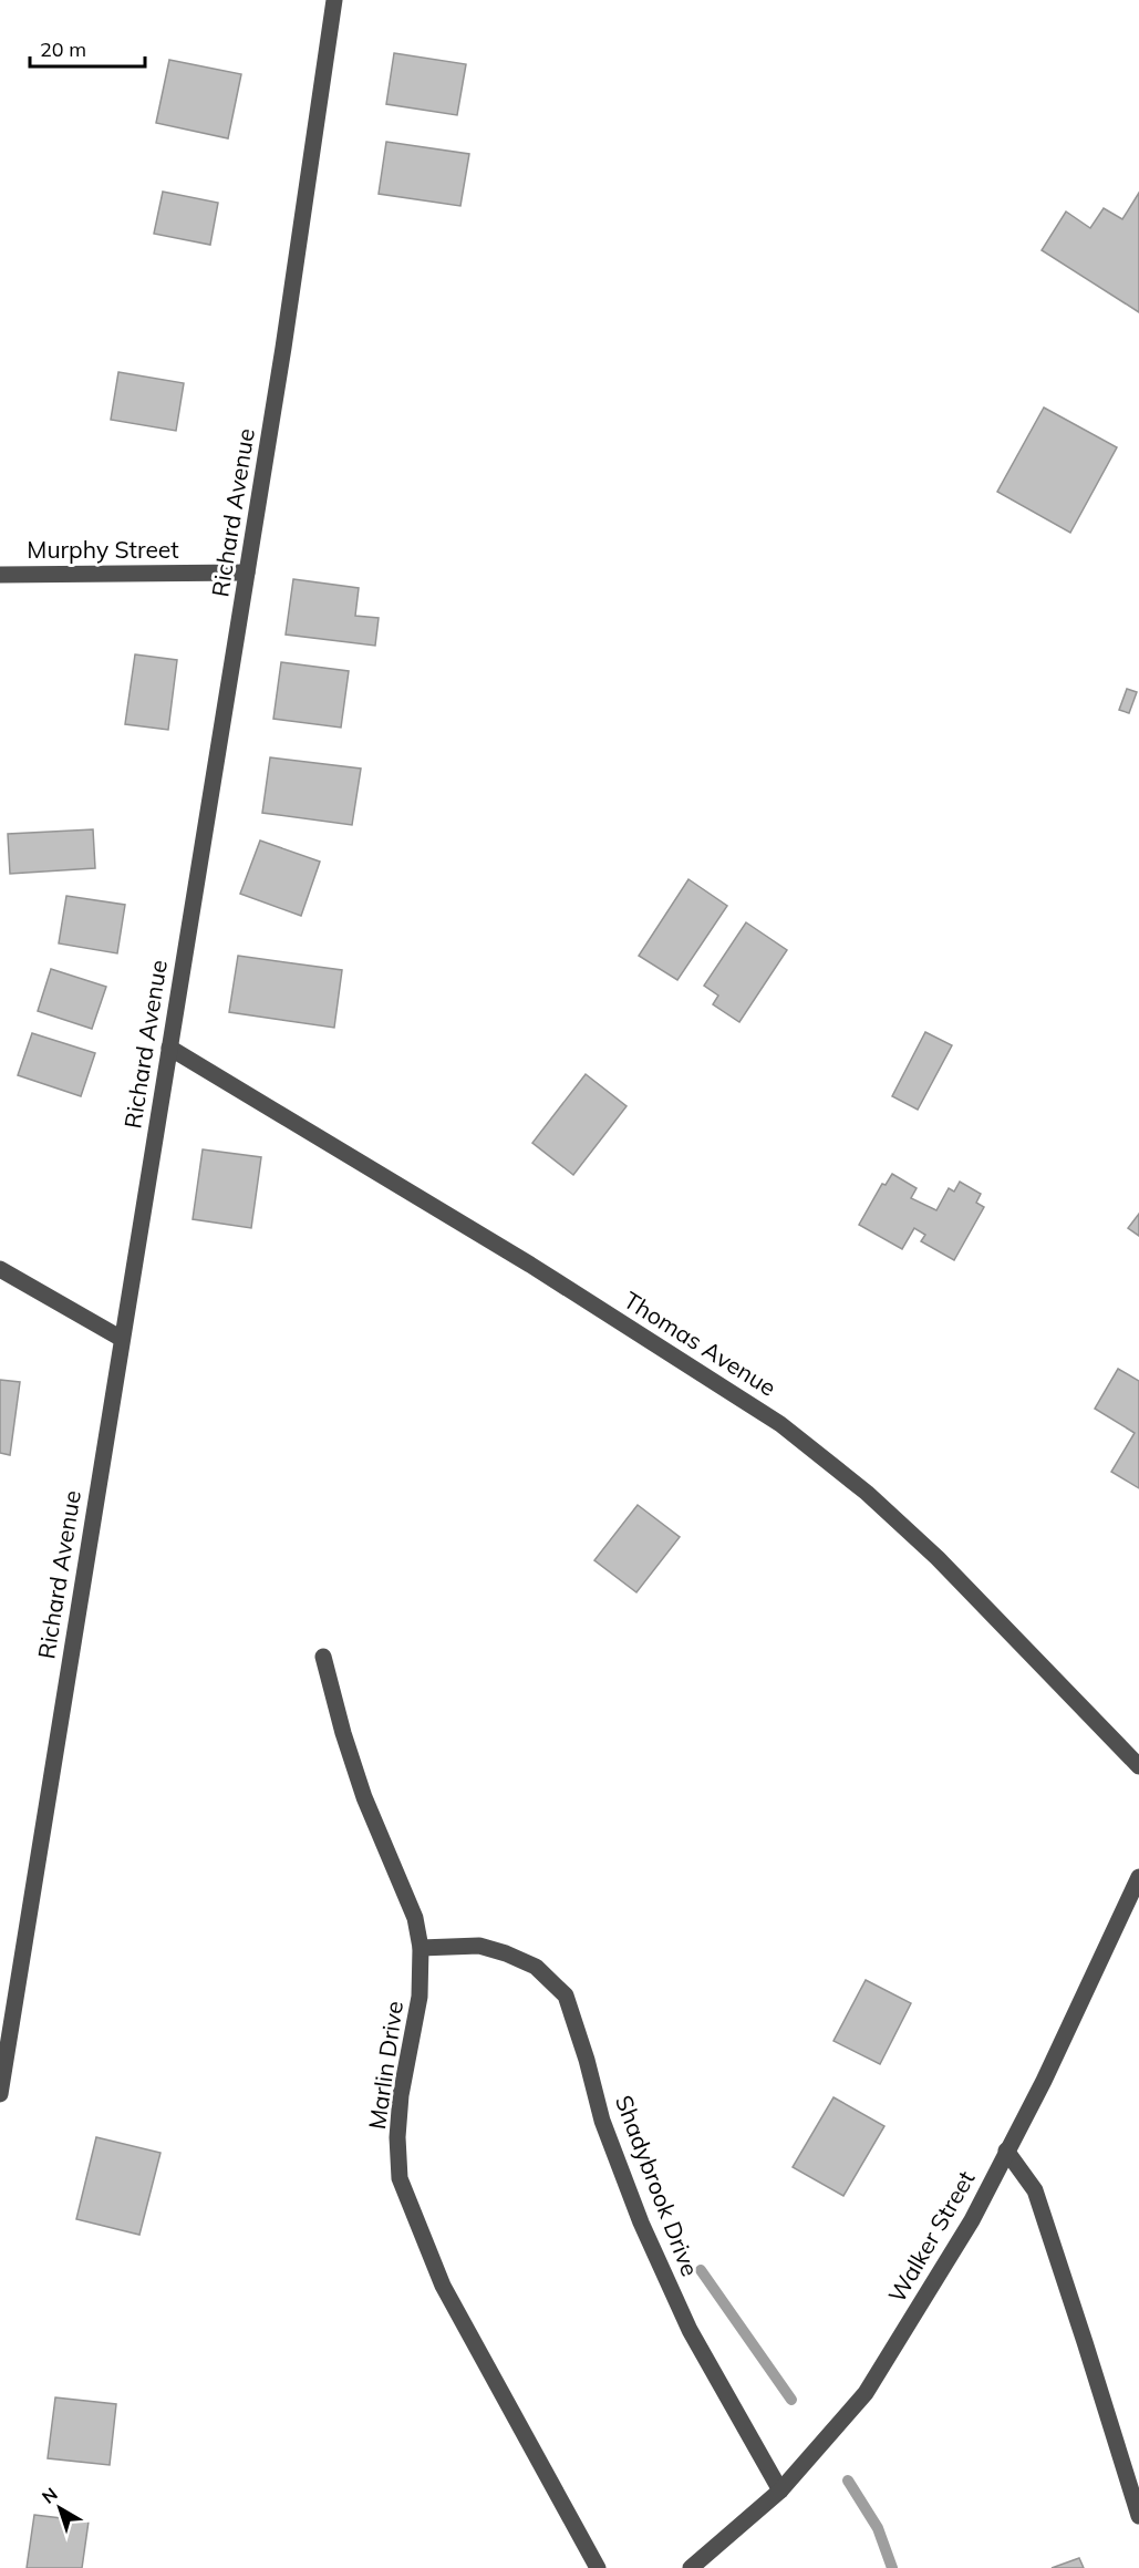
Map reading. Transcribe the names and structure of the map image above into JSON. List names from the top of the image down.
{
  "streets": {
    "street": [
      "Richard Avenue",
      "Murphy Street",
      "Thomas Avenue",
      "Marlin Drive",
      "Shadybrook Drive",
      "Walker Street"
    ]
  },
  "crossings": [
    ["Richard Avenue", "Murphy Street"],
    ["Richard Avenue", "Thomas Avenue"],
    ["Marlin Drive", "Shadybrook Drive"],
    ["Shadybrook Drive", "Walker Street"]
  ],
  "scale_bar": "20 m",
  "north": "top left"
}
